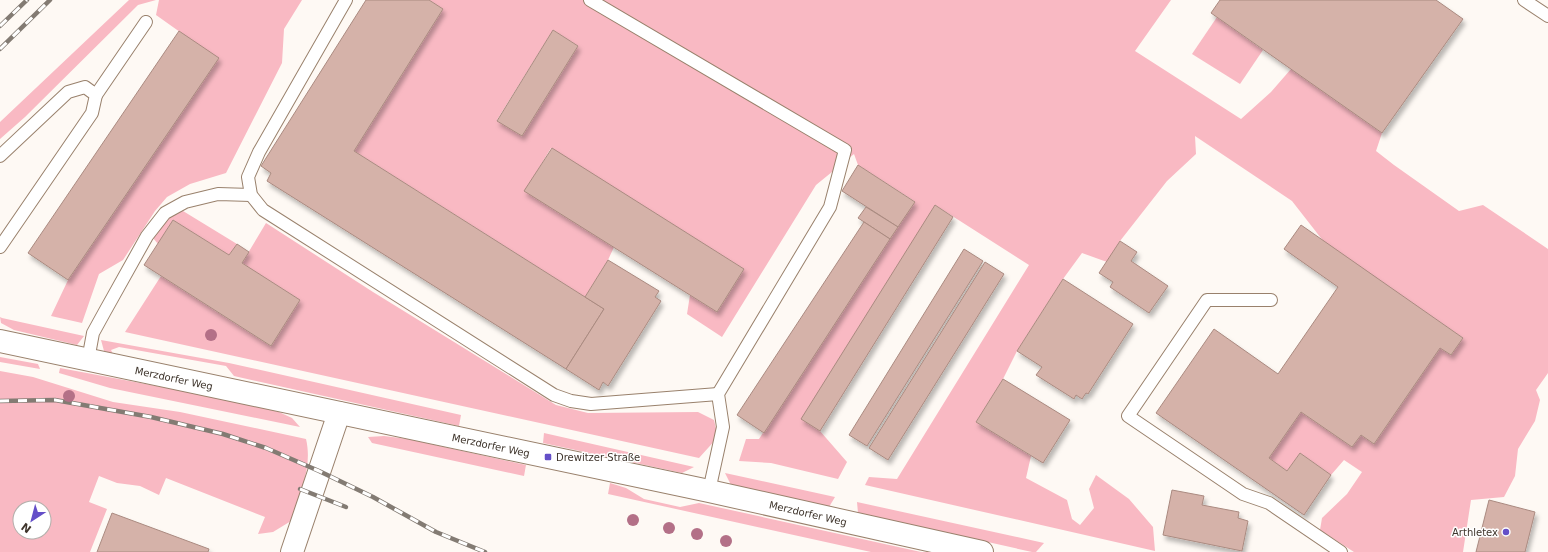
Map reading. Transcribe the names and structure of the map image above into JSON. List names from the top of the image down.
{
  "streets": {
    "street": ["Merzdorfer Weg"]
  },
  "places": {
    "transit": ["Drewitzer Straße"],
    "other": ["Arthletex"]
  },
  "north": "bottom left"
}
